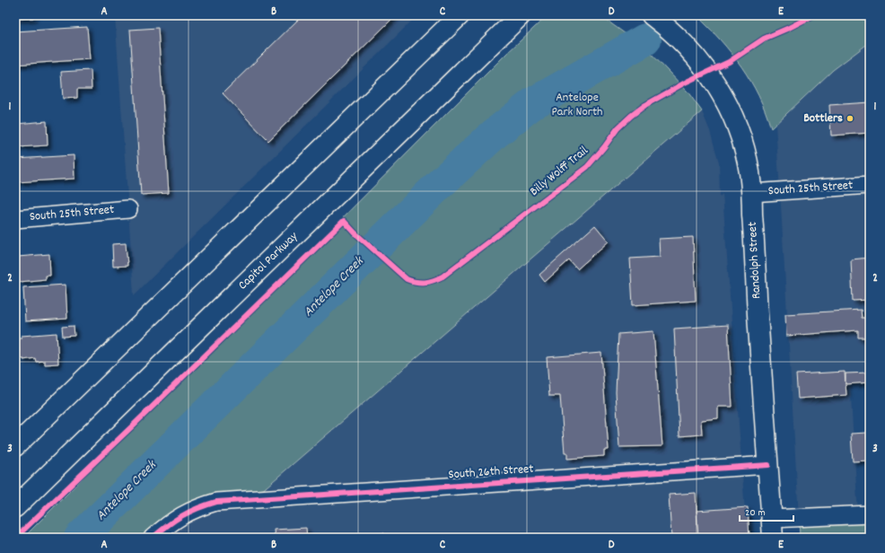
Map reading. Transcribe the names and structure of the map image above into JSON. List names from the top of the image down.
{
  "streets": {
    "main road": ["Randolph Street", "Capitol Parkway"],
    "street": ["South 25th Street", "South 26th Street"],
    "cycle path": ["Billy Wolff Trail"]
  },
  "crossings": [
    ["South 25th Street", "Randolph Street"],
    ["Randolph Street", "South 26th Street"]
  ],
  "water": ["Antelope Creek"],
  "parks": ["Antelope Park North"],
  "places": ["Bottlers"],
  "scale_bar": "20 m",
  "grid": {
    "columns": [
      "A",
      "B",
      "C",
      "D",
      "E"
    ],
    "rows": ["1", "2", "3"]
  }
}
